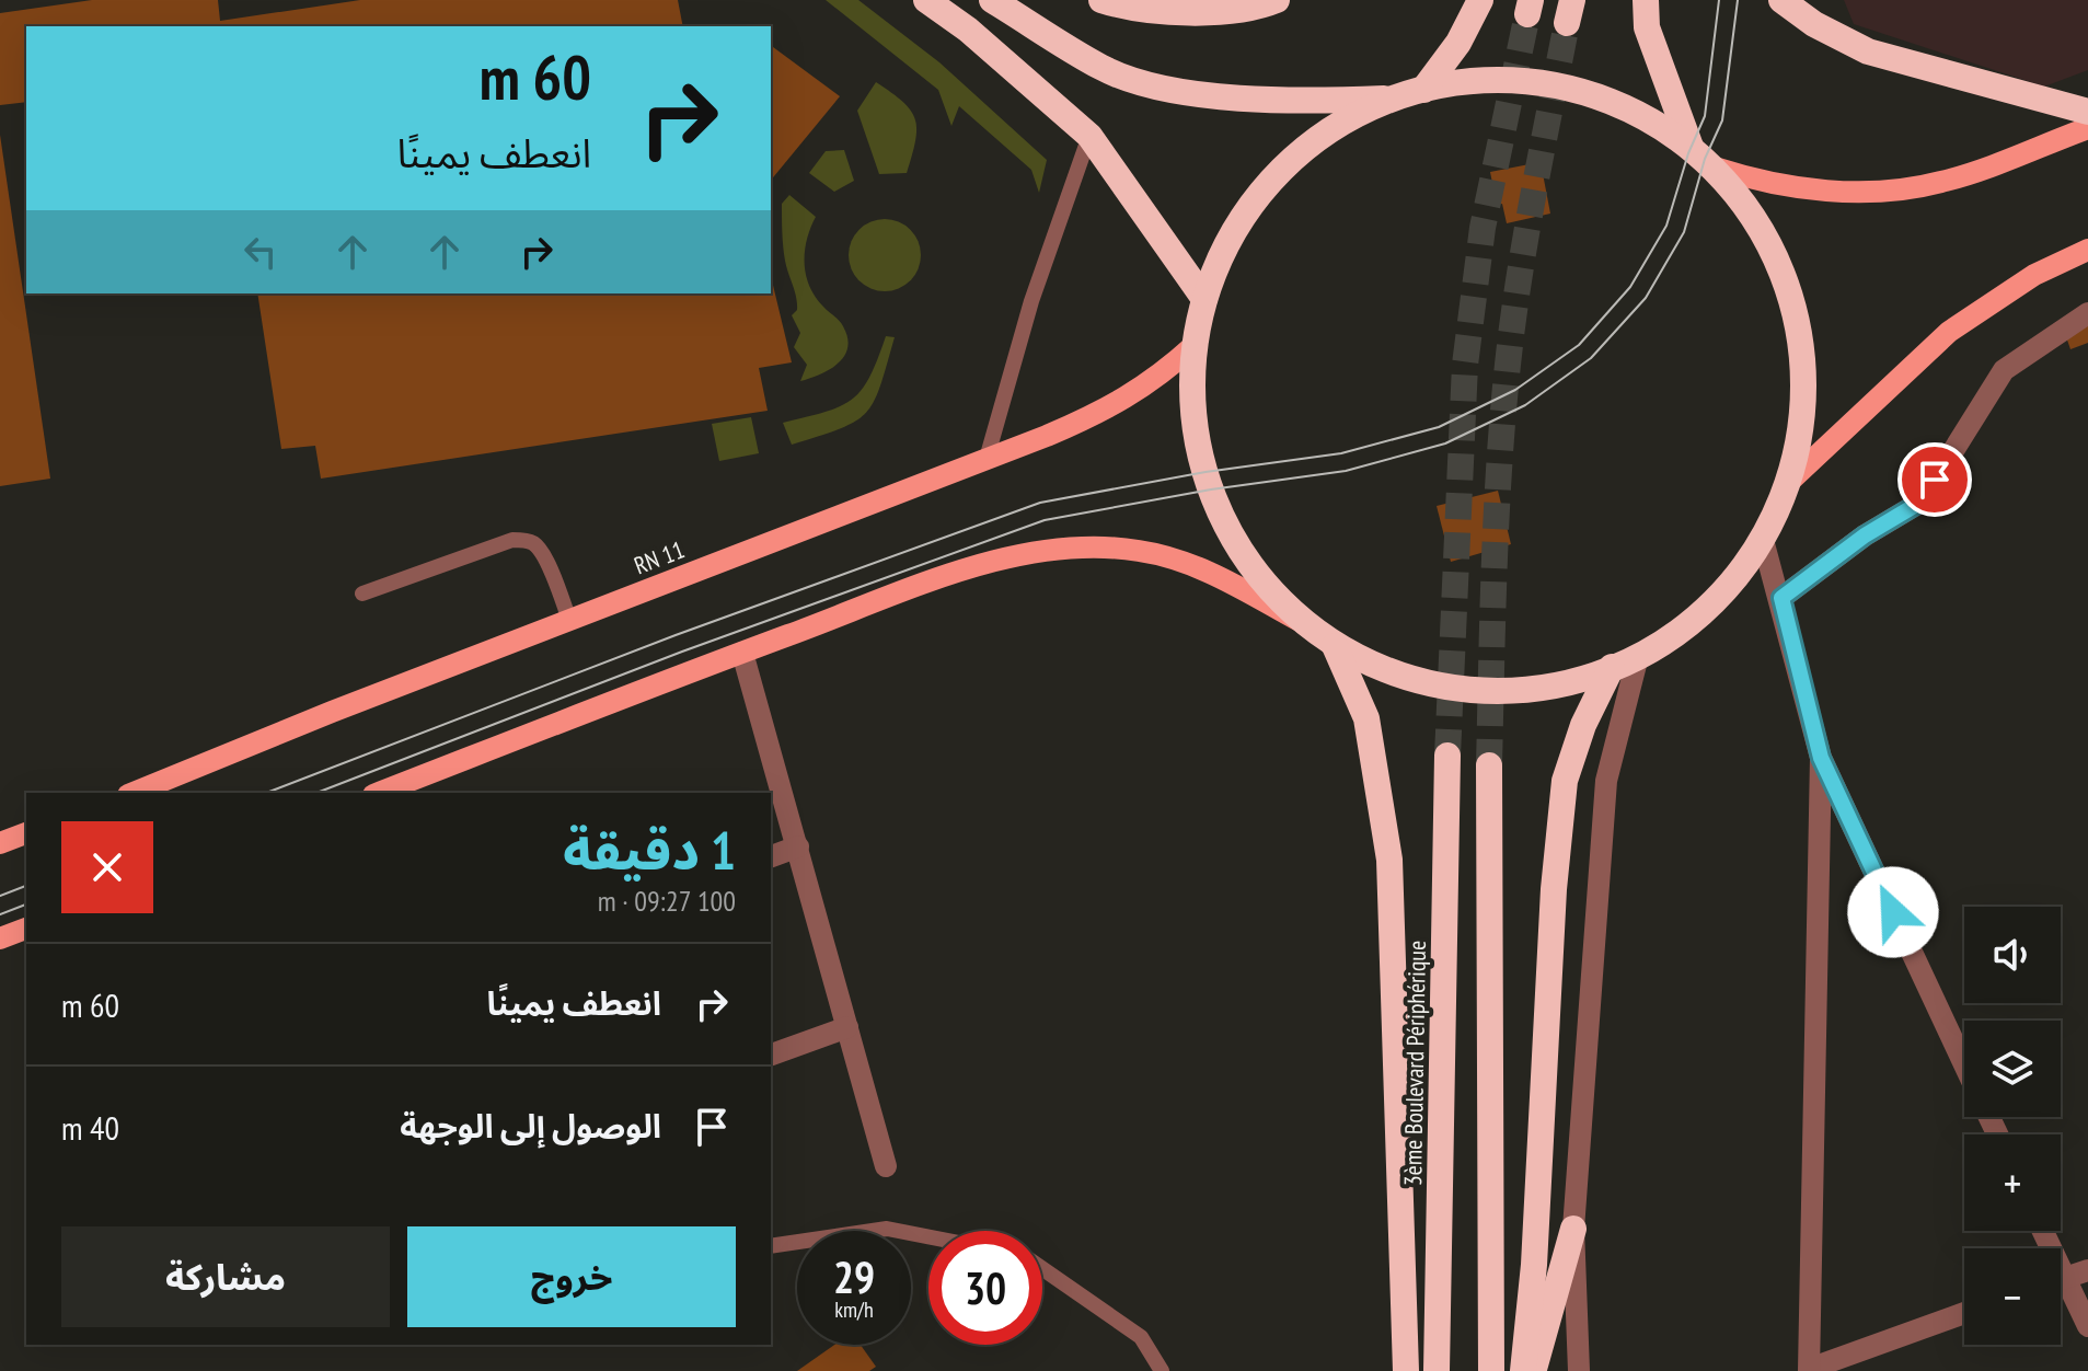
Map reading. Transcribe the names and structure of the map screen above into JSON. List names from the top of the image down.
{
  "streets": {
    "highway": ["3ème Boulevard Périphérique"],
    "main road": ["RN 11"]
  },
  "page": {
    "turn": ["60 m", "انعطف يمينًا"],
    "heading": ["1 دقيقة", "100 m · 09:27"],
    "map_buttons": ["+", "−"],
    "list": [
      {
        "name": "انعطف يمينًا",
        "value": "60 m"
      },
      {
        "name": "الوصول إلى الوجهة",
        "value": "40 m"
      }
    ],
    "buttons": ["خروج", "مشاركة"],
    "speed": "29 km/h",
    "limit": "30"
  }
}
